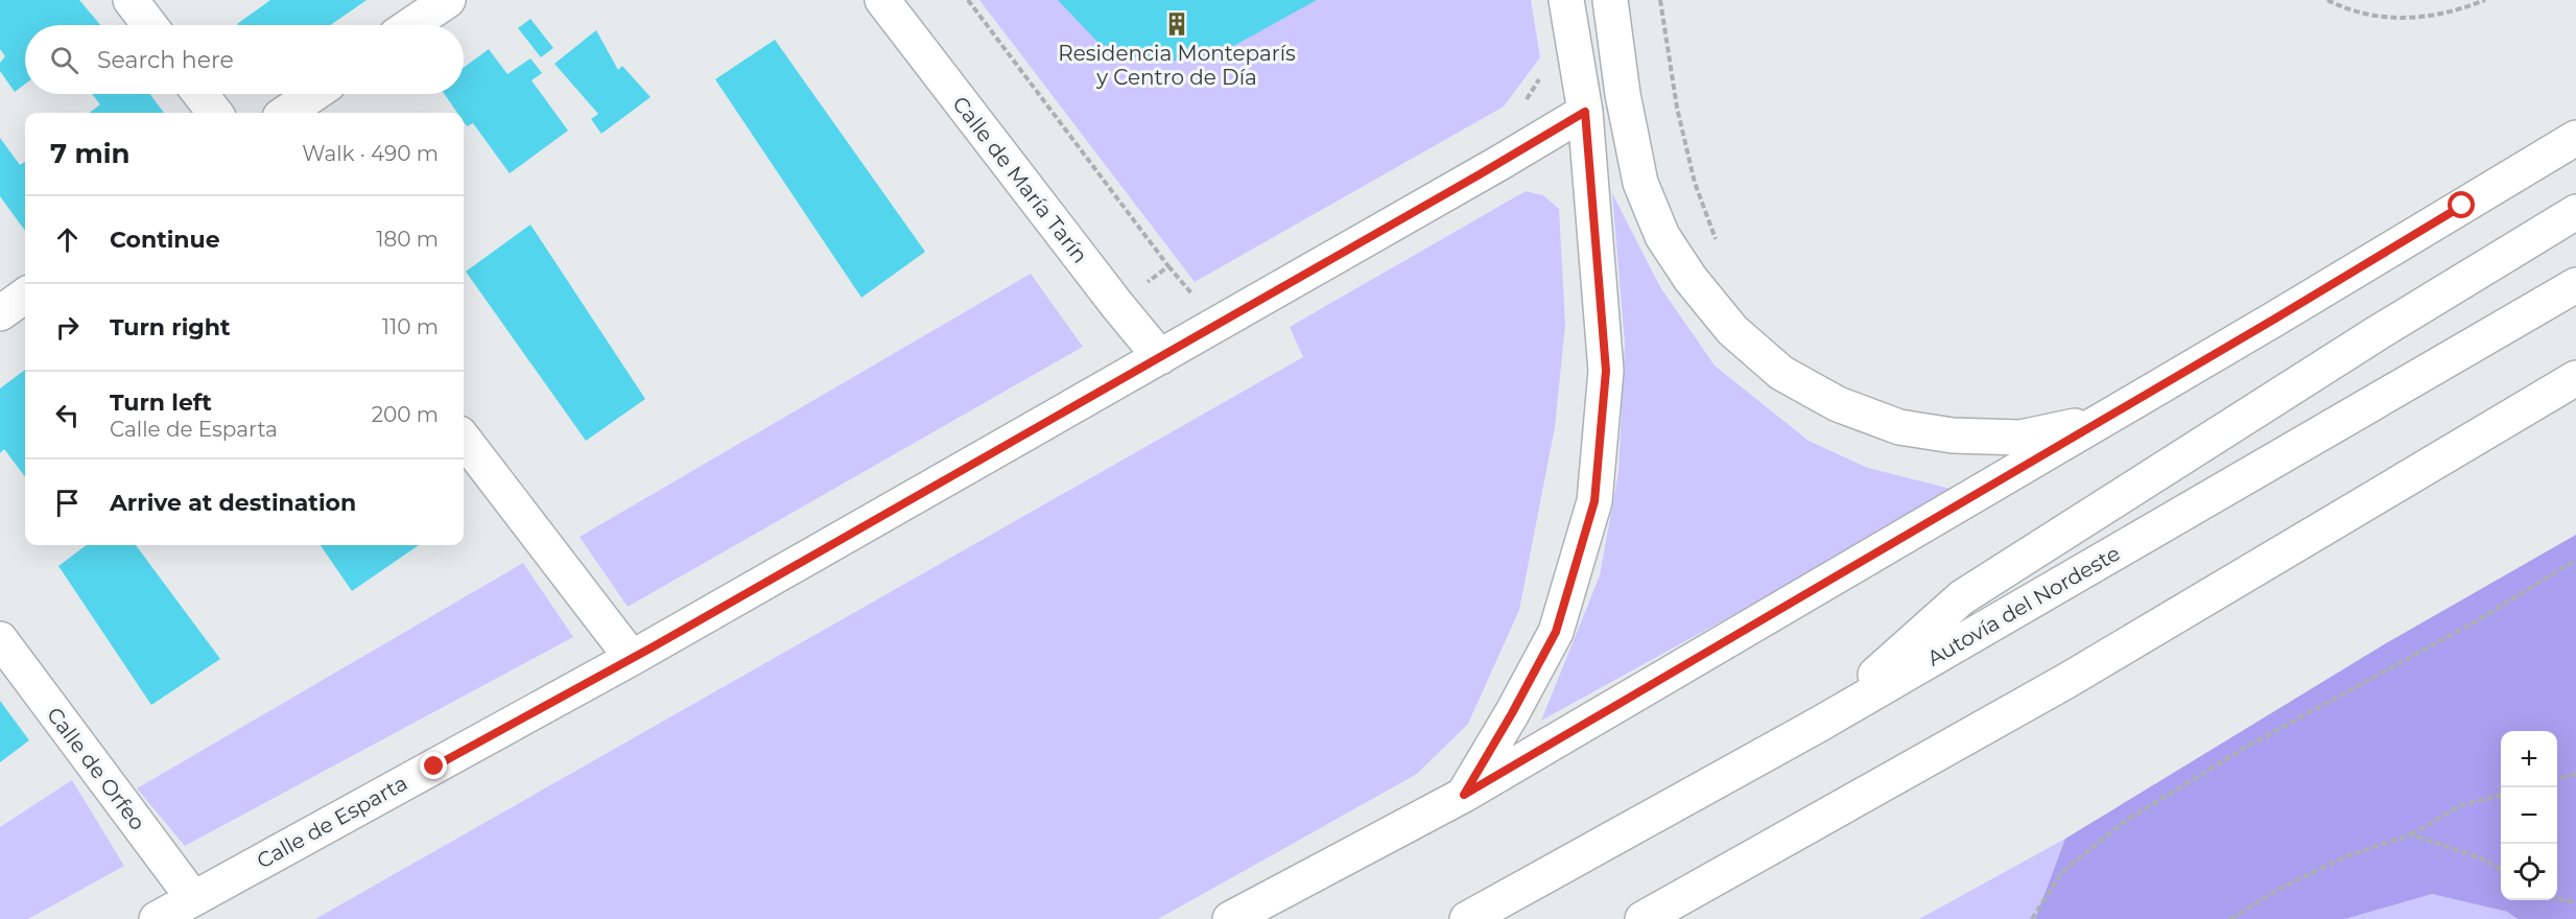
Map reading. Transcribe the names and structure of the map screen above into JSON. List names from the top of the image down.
{
  "streets": {
    "main road": [
      "Calle de María Tarín",
      "Autovía del Nordeste",
      "Calle de Orfeo",
      "Calle de Esparta"
    ]
  },
  "crossings": [
    ["Calle de María Tarín", "Calle de Esparta"],
    ["Calle de Orfeo", "Calle de Esparta"]
  ],
  "places": {
    "building": ["Residencia Monteparís y Centro de Día"]
  },
  "page": {
    "search": "Search here",
    "heading": ["7 min", "Walk · 490 m"],
    "list": [
      ["Continue", "180 m"],
      ["Turn right", "110 m"],
      ["Turn left", "Calle de Esparta", "200 m"],
      "Arrive at destination"
    ],
    "map_buttons": ["+", "−"]
  }
}
